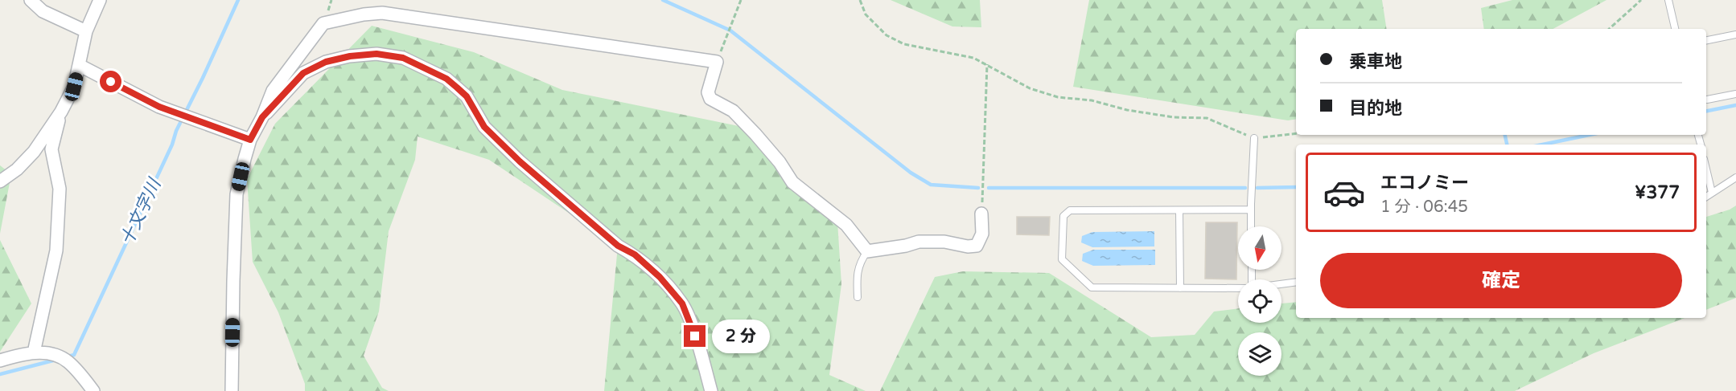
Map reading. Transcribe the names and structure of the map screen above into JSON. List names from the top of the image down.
{
  "water": ["十文字川"],
  "north": "bottom",
  "page": {
    "banner": ["乗車地", "目的地"],
    "list": [
      {
        "name": "エコノミー",
        "note": "1 分 · 06:45",
        "value": "¥377"
      }
    ],
    "buttons": "確定",
    "bubble": "2 分"
  }
}
